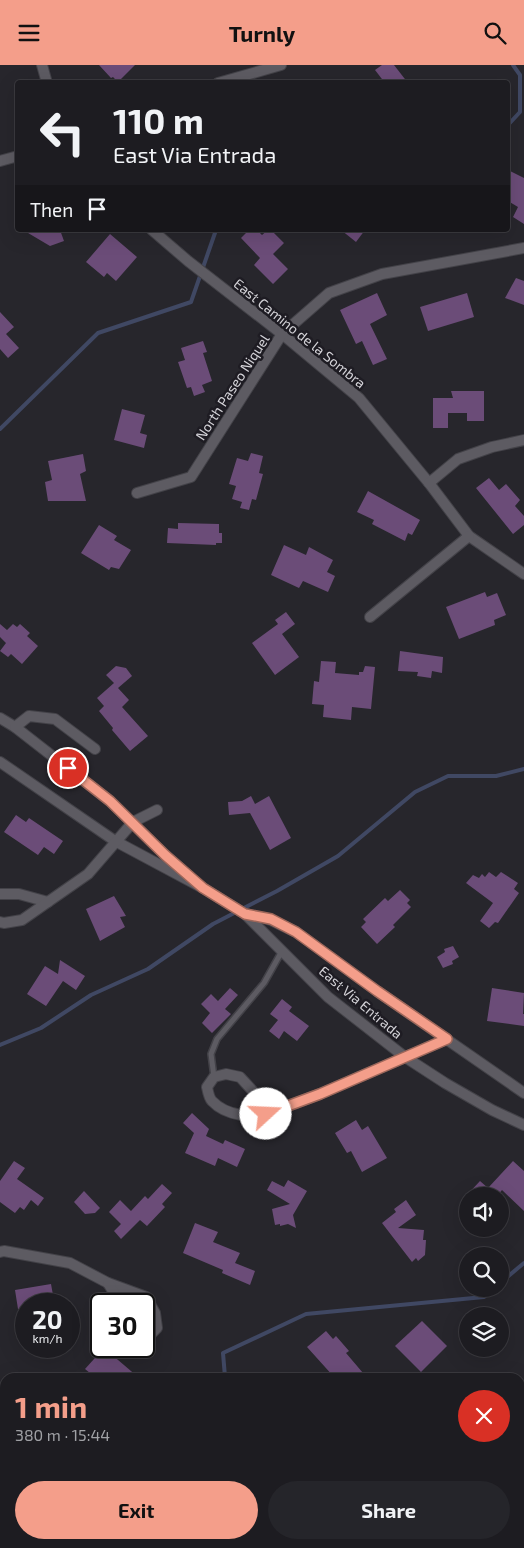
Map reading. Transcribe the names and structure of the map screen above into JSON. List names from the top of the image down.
{
  "streets": {
    "street": ["East Camino de la Sombra", "North Paseo Niquel", "East Via Entrada"]
  },
  "crossings": [
    ["East Camino de la Sombra", "North Paseo Niquel"]
  ],
  "page": {
    "header": "Turnly",
    "turn": ["110 m", "East Via Entrada"],
    "then": "Then",
    "speed": "20 km/h",
    "limit": "30",
    "heading": ["1 min", "380 m · 15:44"],
    "buttons": ["Exit", "Share"]
  }
}
